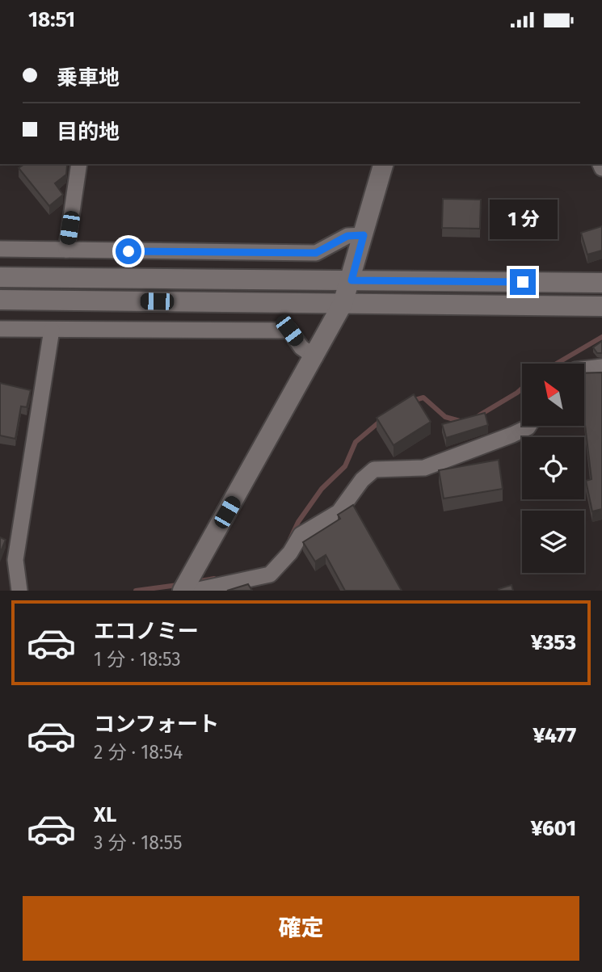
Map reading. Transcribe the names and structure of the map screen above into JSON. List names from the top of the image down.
{
  "north": "top left",
  "page": {
    "status": "18:51",
    "banner": ["乗車地", "目的地"],
    "bubble": "1 分",
    "list": [
      {
        "name": "エコノミー",
        "note": "1 分 · 18:53",
        "value": "¥353"
      },
      {
        "name": "コンフォート",
        "note": "2 分 · 18:54",
        "value": "¥477"
      },
      {
        "name": "XL",
        "note": "3 分 · 18:55",
        "value": "¥601"
      }
    ],
    "buttons": "確定"
  }
}
